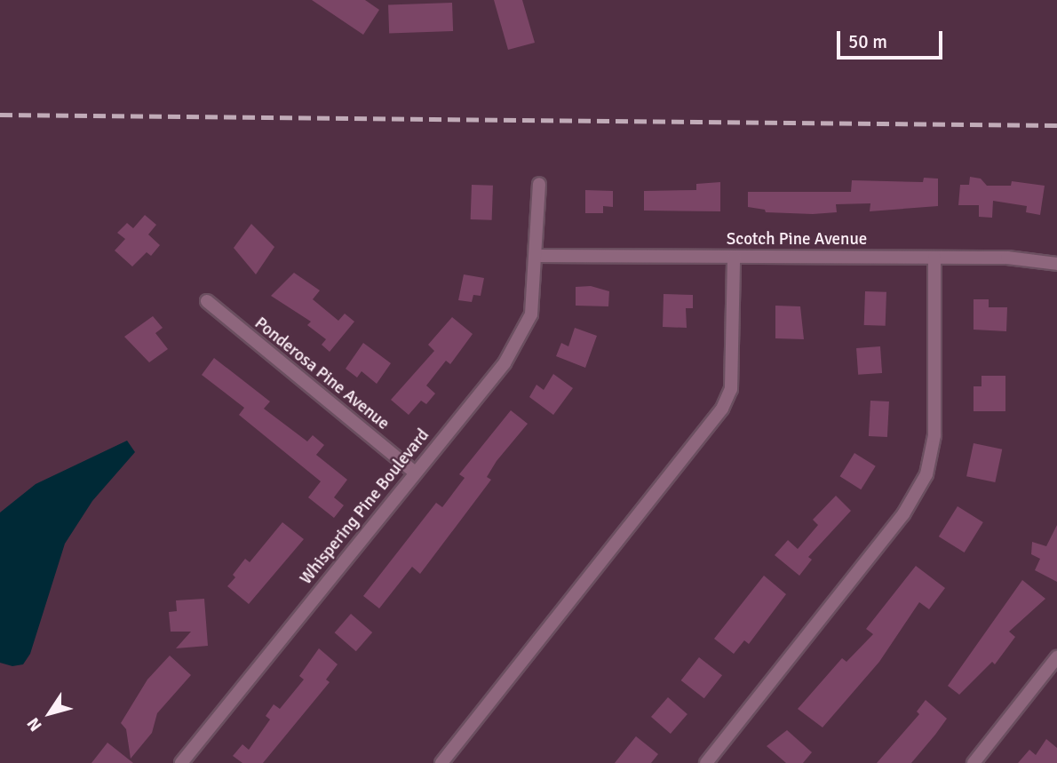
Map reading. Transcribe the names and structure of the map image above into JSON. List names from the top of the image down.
{
  "streets": {
    "street": ["Scotch Pine Avenue", "Ponderosa Pine Avenue", "Whispering Pine Boulevard"]
  },
  "crossings": [
    ["Scotch Pine Avenue", "Whispering Pine Boulevard"],
    ["Ponderosa Pine Avenue", "Whispering Pine Boulevard"]
  ],
  "scale_bar": "50 m",
  "north": "bottom left"
}
